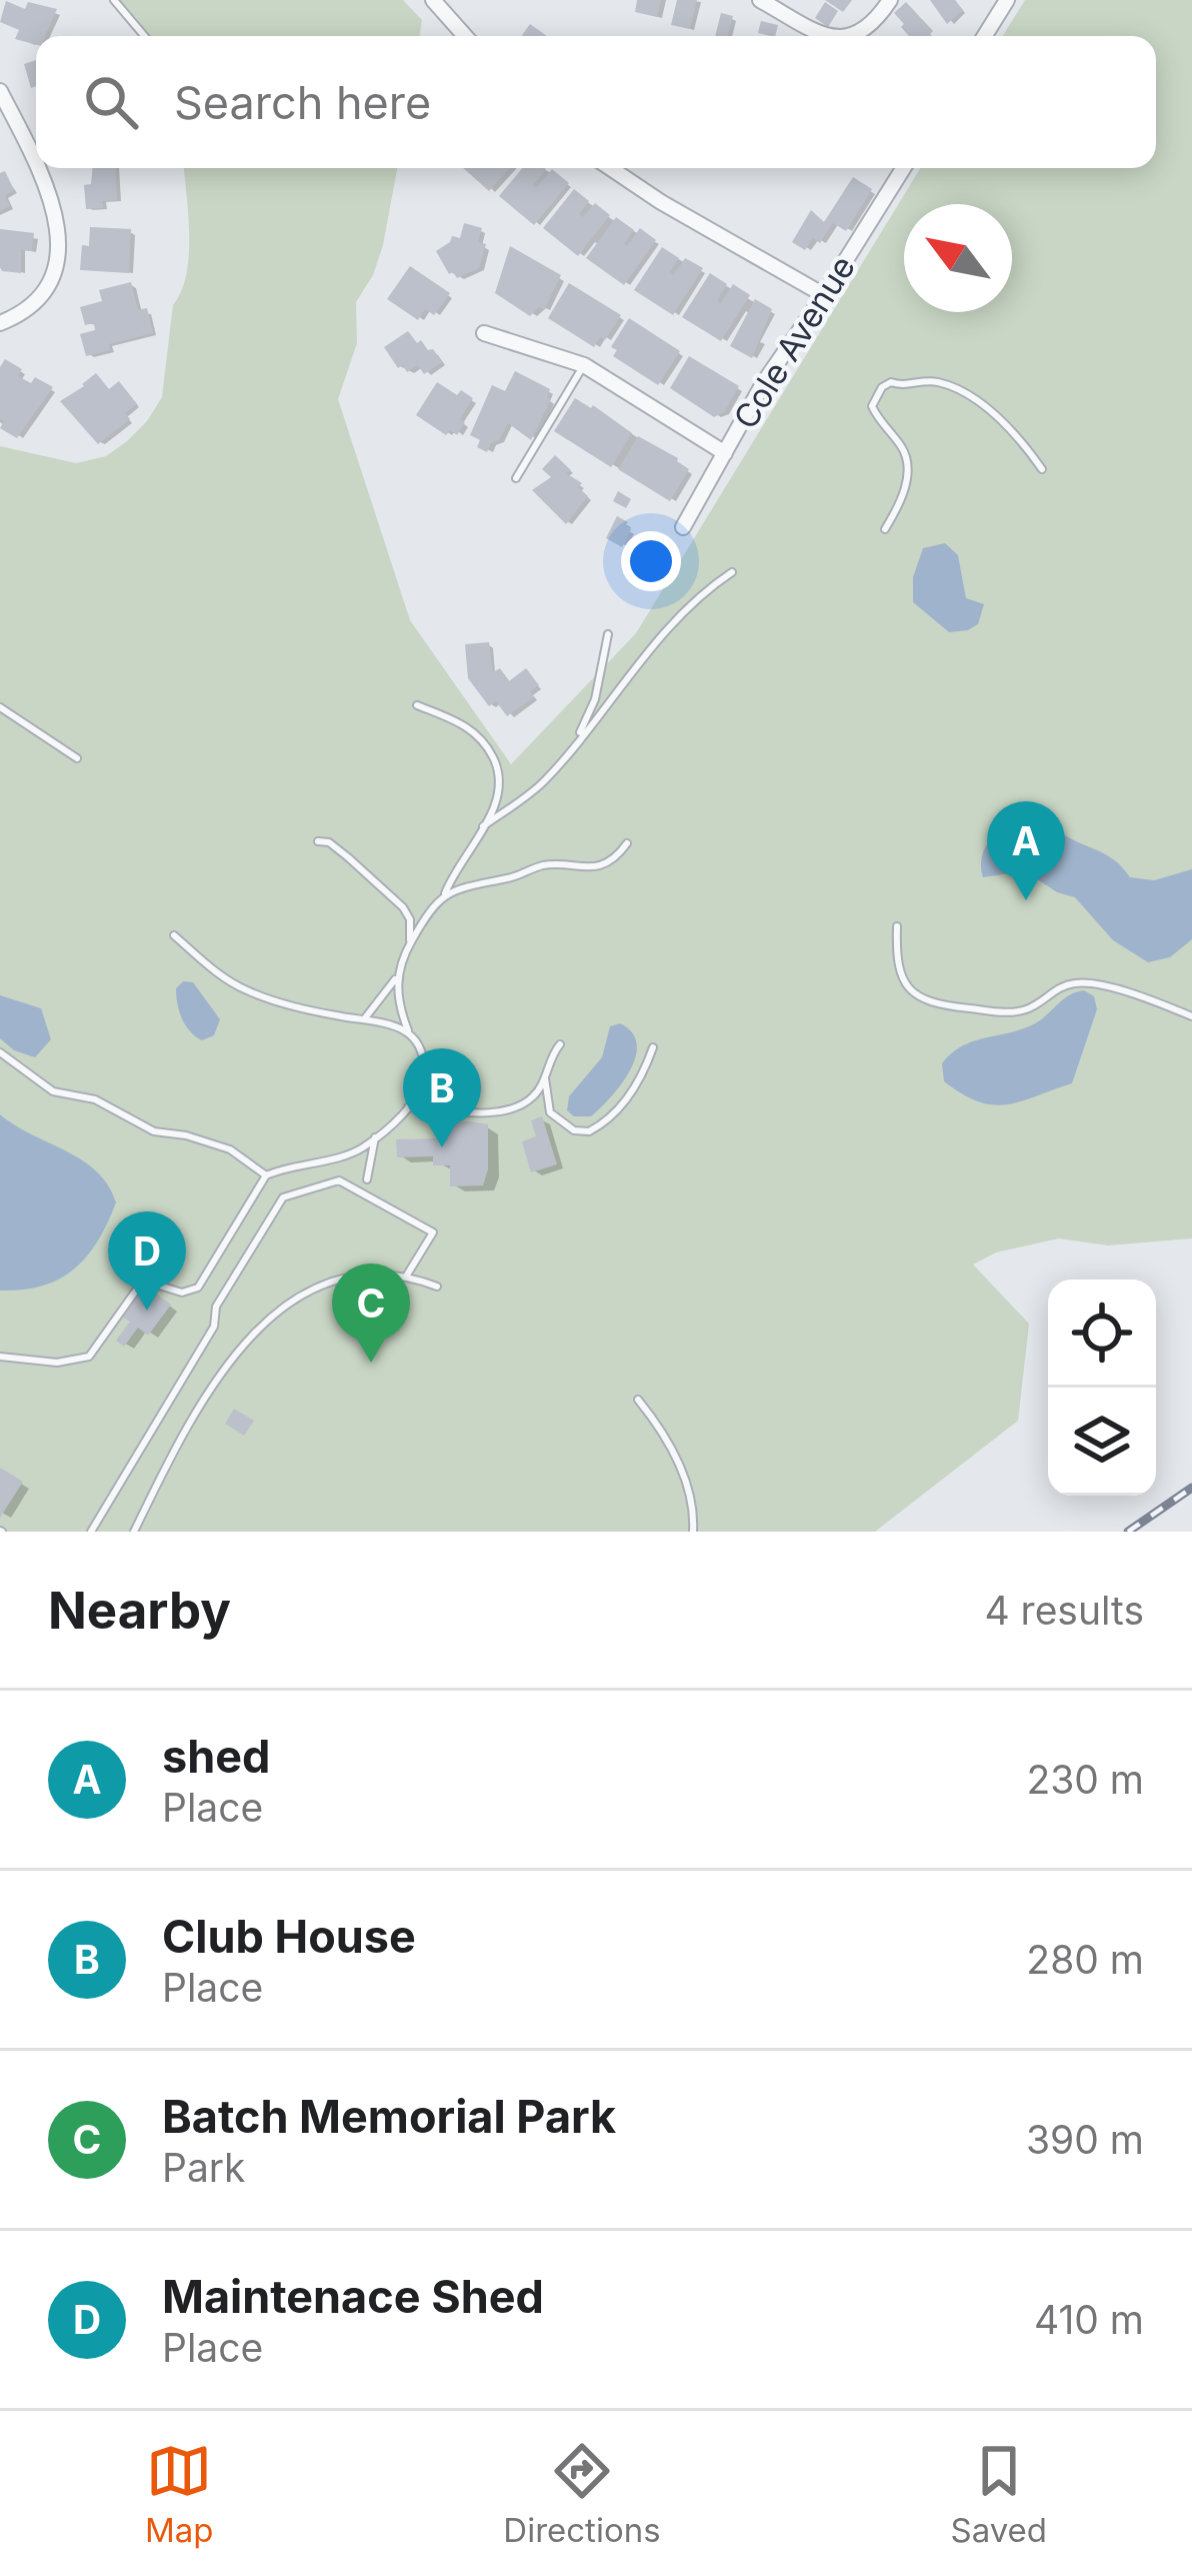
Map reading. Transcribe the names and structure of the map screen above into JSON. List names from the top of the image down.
{
  "streets": {
    "street": ["Cole Avenue"]
  },
  "north": "top left",
  "page": {
    "search": "Search here",
    "pins": [
      "A",
      "B",
      "D",
      "C"
    ],
    "heading": ["Nearby", "4 results"],
    "list": [
      {
        "mark": "A",
        "name": "shed",
        "note": "Place",
        "value": "230 m"
      },
      {
        "mark": "B",
        "name": "Club House",
        "note": "Place",
        "value": "280 m"
      },
      {
        "mark": "C",
        "name": "Batch Memorial Park",
        "note": "Park",
        "value": "390 m"
      },
      {
        "mark": "D",
        "name": "Maintenace Shed",
        "note": "Place",
        "value": "410 m"
      }
    ],
    "nav": ["Map", "Directions", "Saved"]
  }
}
